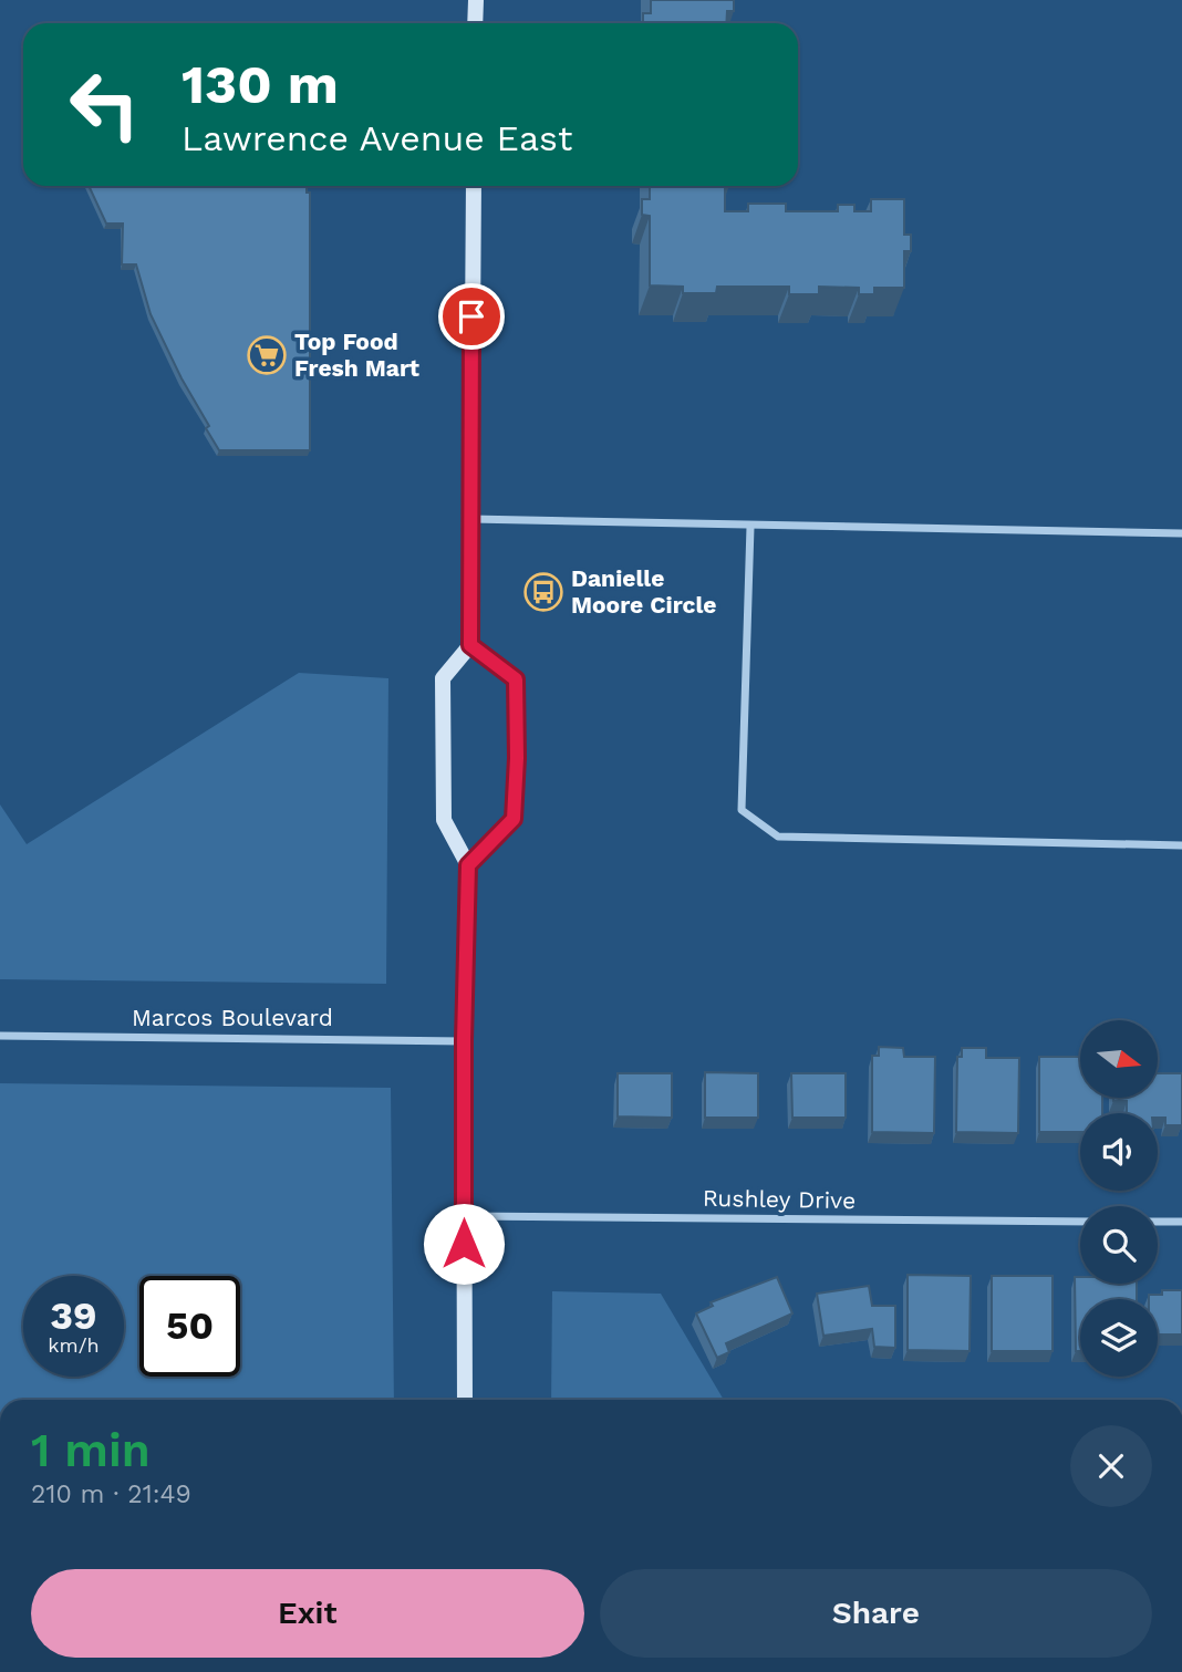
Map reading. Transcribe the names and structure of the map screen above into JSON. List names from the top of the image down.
{
  "streets": {
    "street": ["Marcos Boulevard", "Rushley Drive"]
  },
  "places": {
    "supermarket": ["Top Food Fresh Mart"],
    "bus stop": ["Danielle Moore Circle"]
  },
  "north": "right",
  "page": {
    "turn": ["130 m", "Lawrence Avenue East"],
    "speed": "39 km/h",
    "limit": "50",
    "heading": ["1 min", "210 m · 21:49"],
    "buttons": ["Exit", "Share"]
  }
}
